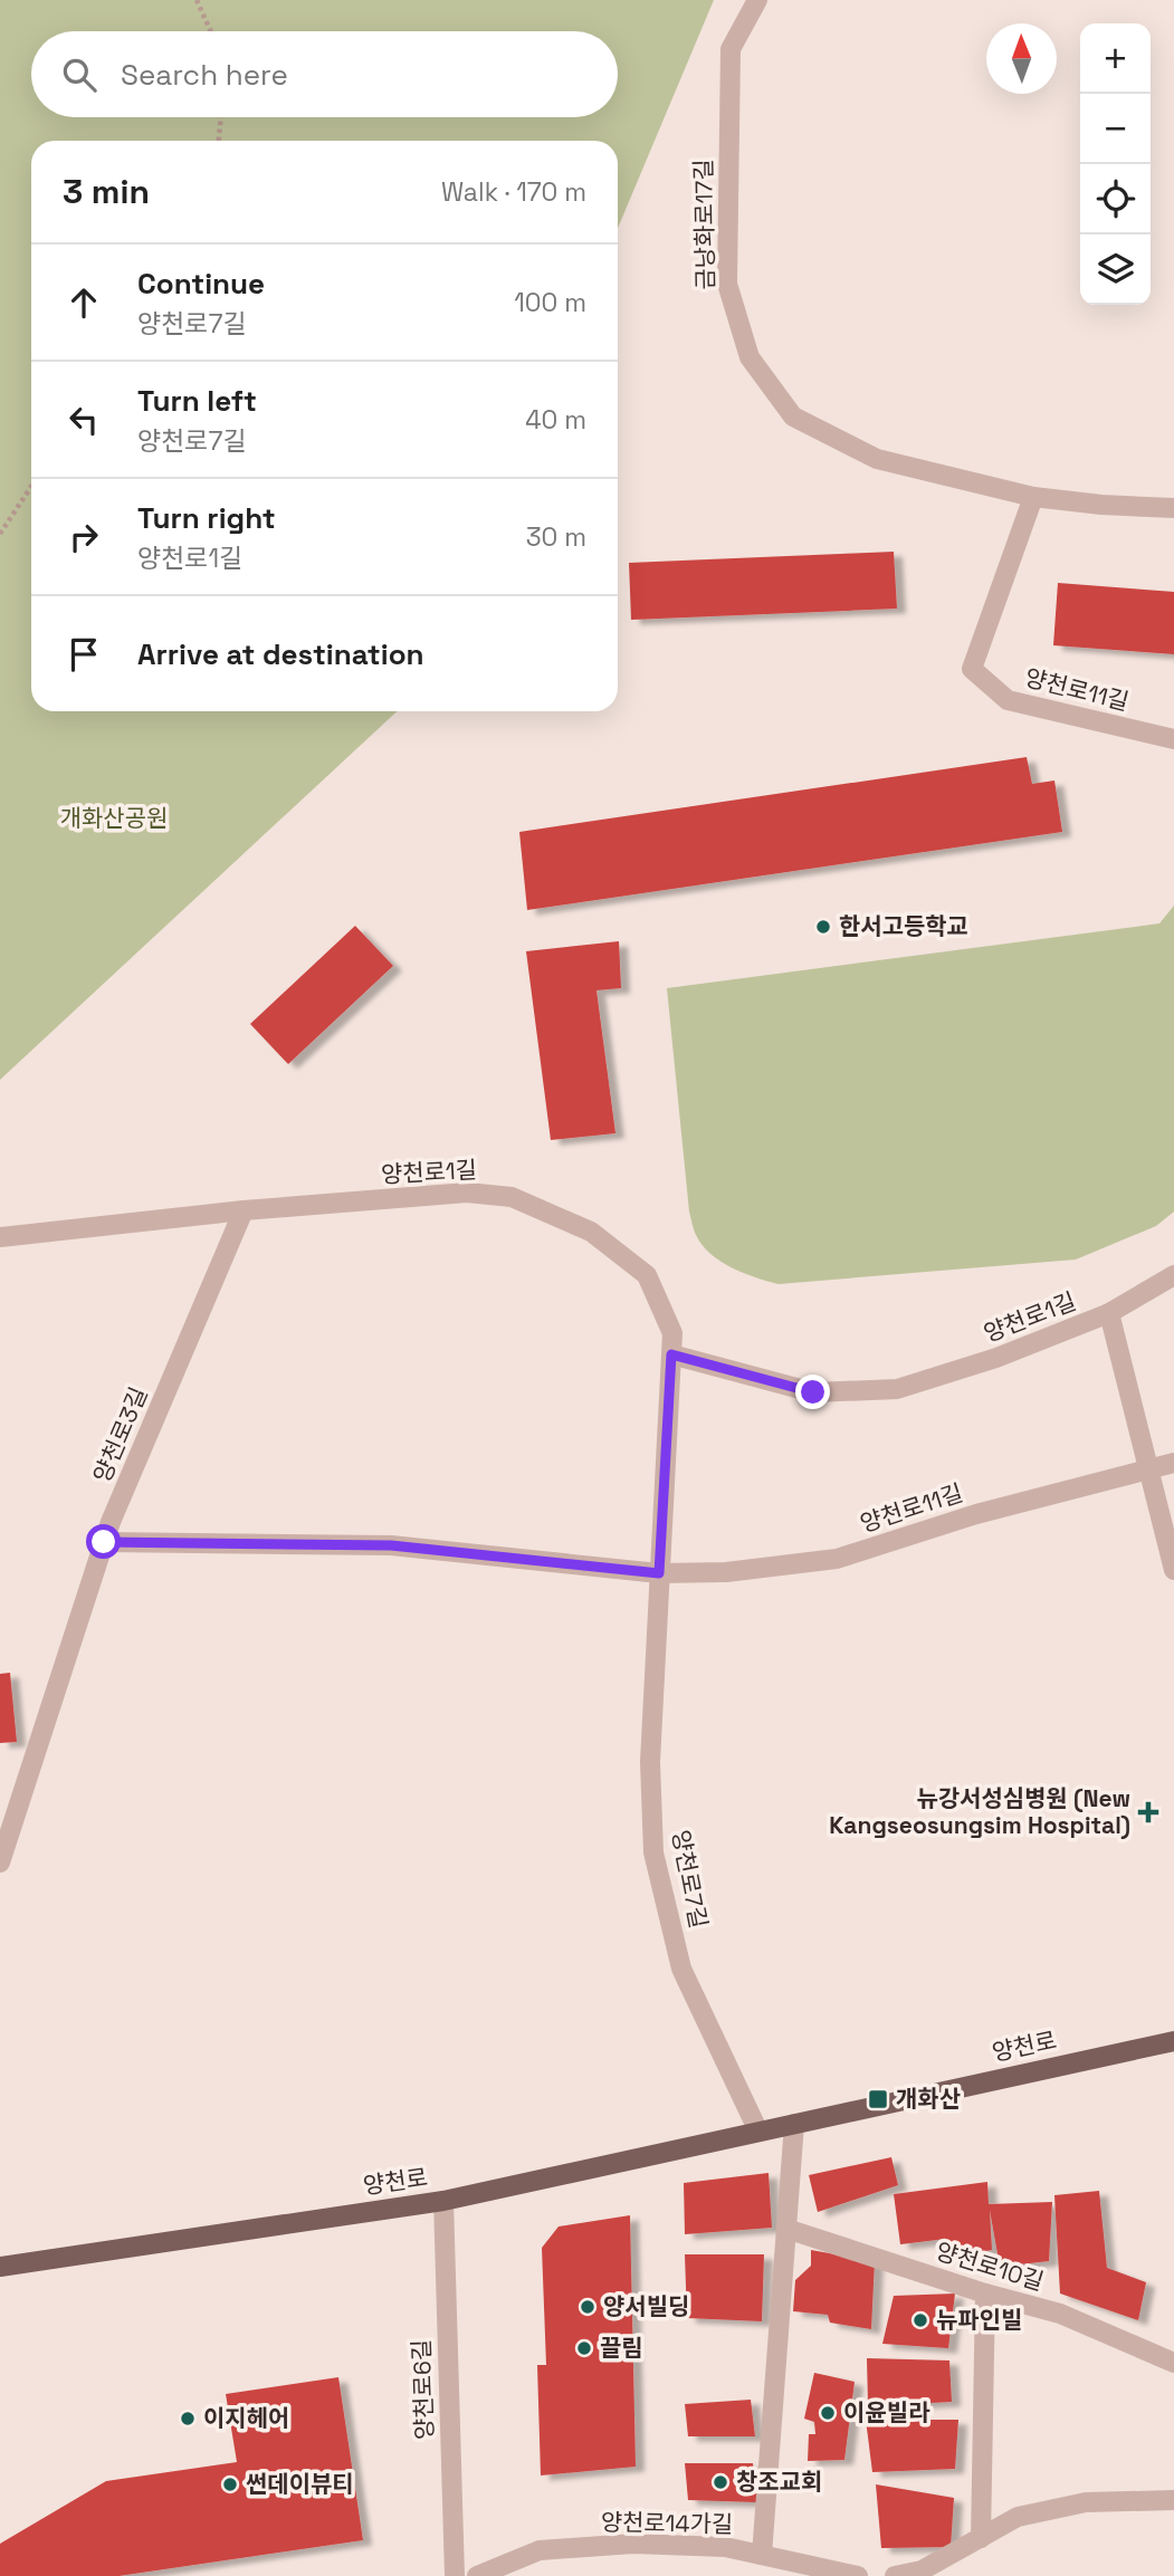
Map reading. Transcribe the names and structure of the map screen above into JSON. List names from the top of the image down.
{
  "streets": {
    "main road": ["양천로"],
    "street": [
      "금낭화로17길",
      "양천로11길",
      "양천로1길",
      "양천로3길",
      "양천로7길",
      "양천로10길",
      "양천로6길",
      "양천로14가길"
    ]
  },
  "crossings": [
    ["금낭화로17길", "양천로11길"],
    ["양천로11길", "양천로7길"],
    ["양천로1길", "양천로3길"],
    ["양천로1길", "양천로7길"],
    ["양천로7길", "양천로"],
    ["양천로", "양천로6길"]
  ],
  "parks": ["개화산공원"],
  "places": {
    "other": [
      "한서고등학교",
      "양서빌딩",
      "뉴파인빌",
      "끌림",
      "이윤빌라",
      "이지헤어",
      "창조교회",
      "썬데이뷰티"
    ],
    "health": ["뉴강서성심병원 (New Kangseosungsim Hospital)"],
    "transit": ["개화산"]
  },
  "north": "top",
  "page": {
    "map_buttons": ["+", "−"],
    "search": "Search here",
    "heading": ["3 min", "Walk · 170 m"],
    "list": [
      ["Continue", "양천로7길", "100 m"],
      ["Turn left", "양천로7길", "40 m"],
      ["Turn right", "양천로1길", "30 m"],
      "Arrive at destination"
    ]
  }
}
